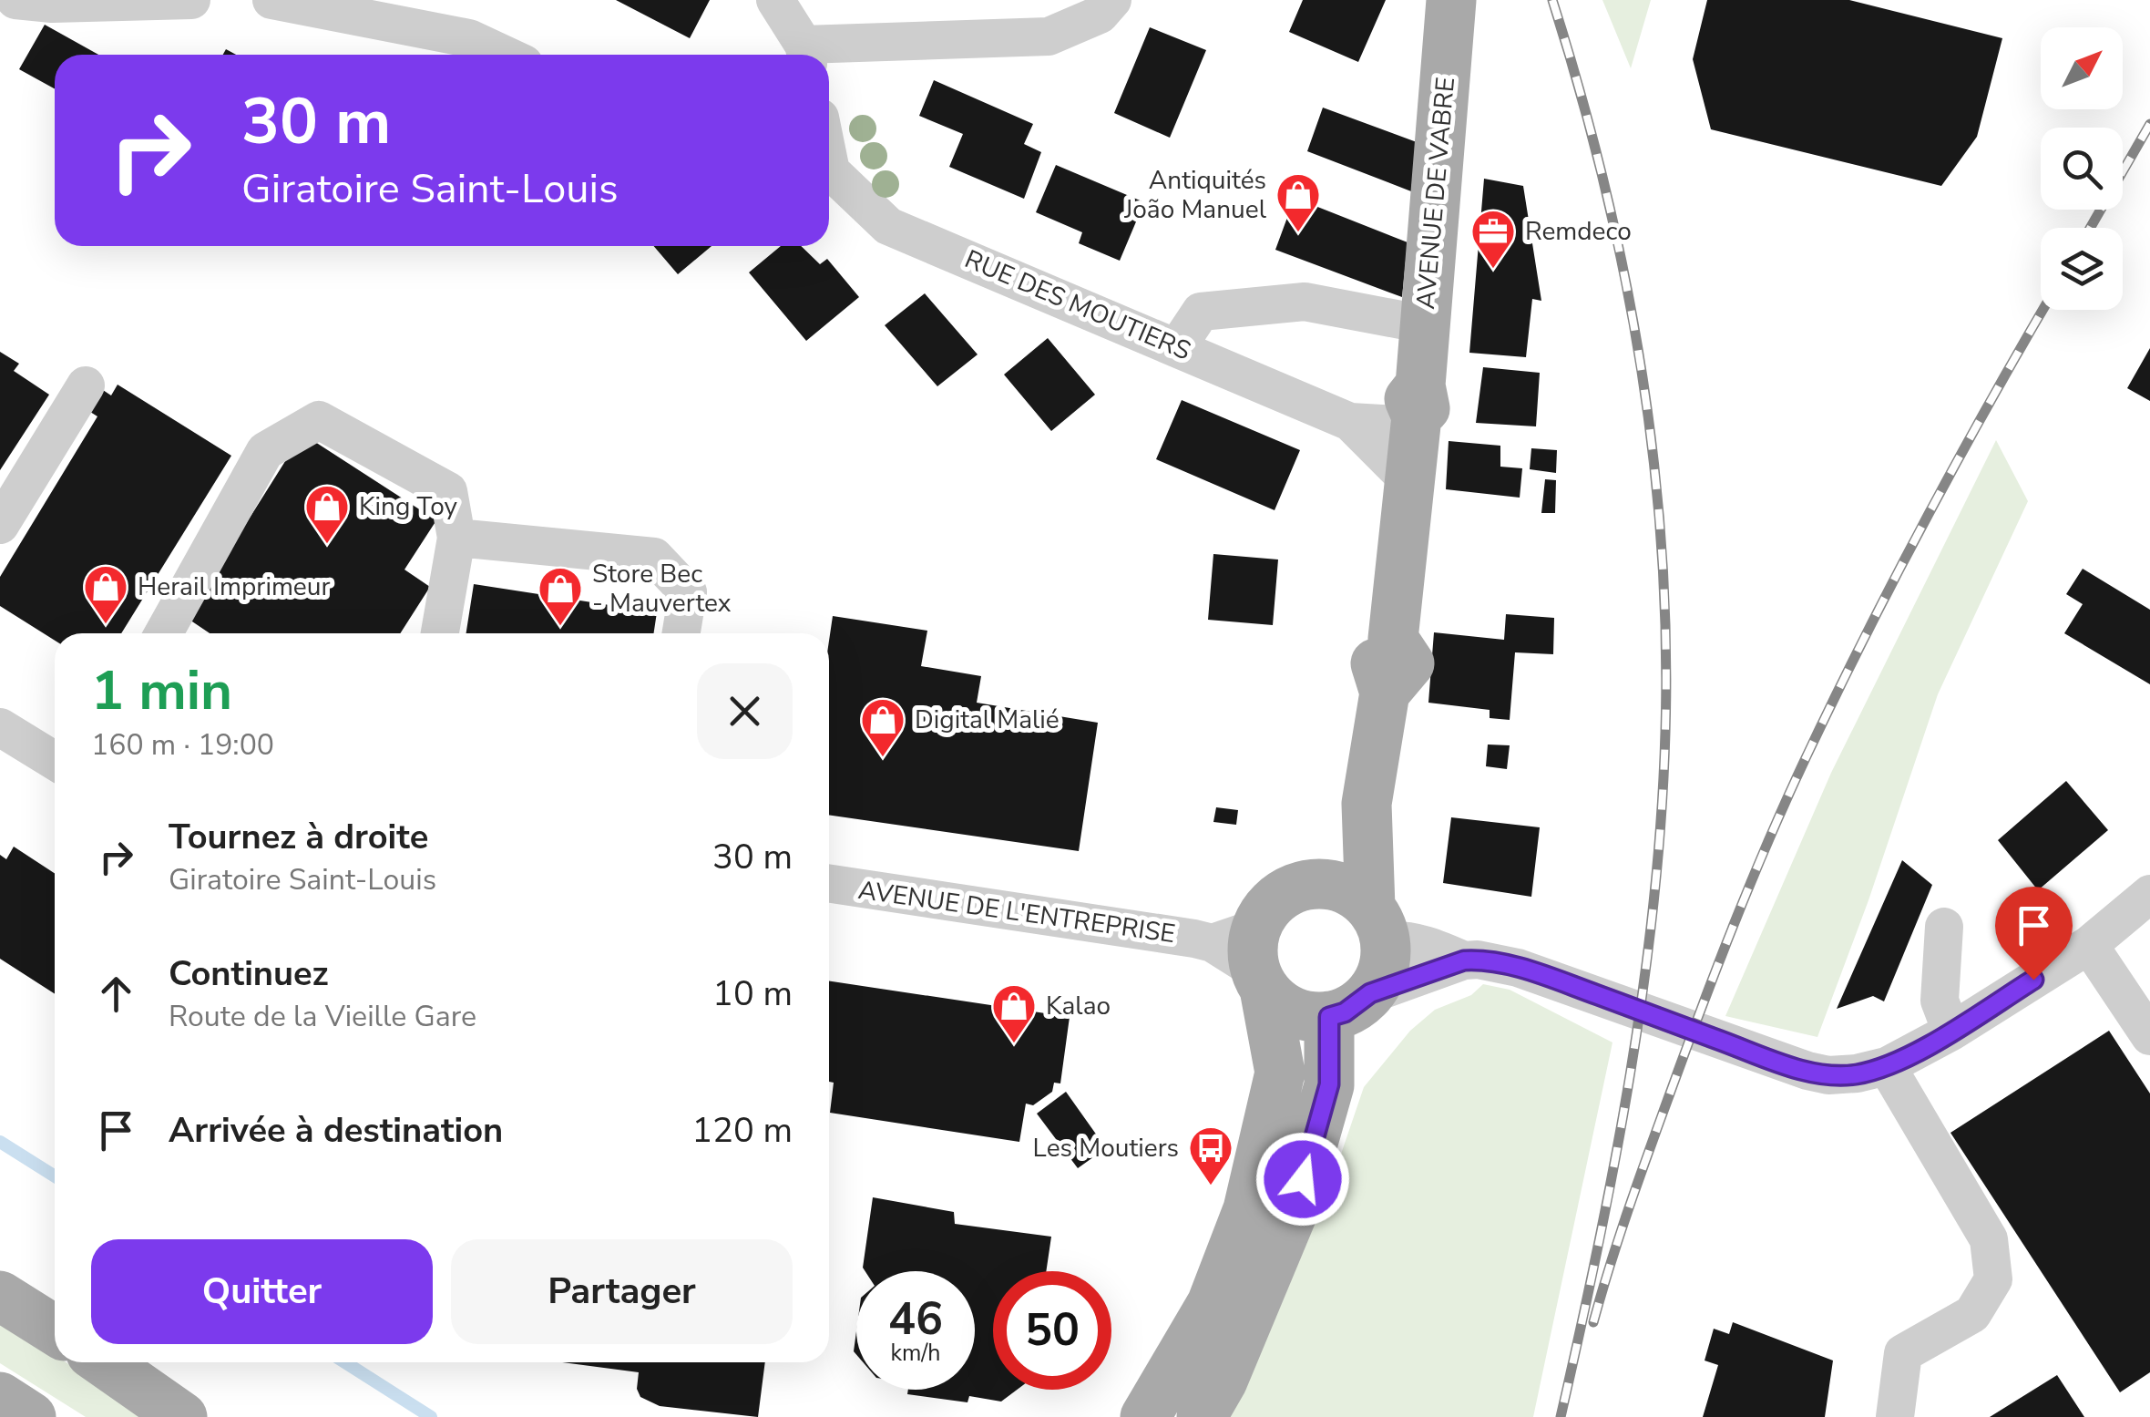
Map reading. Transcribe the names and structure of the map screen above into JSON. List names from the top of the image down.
{
  "streets": {
    "main road": ["AVENUE DE VABRE"],
    "street": ["RUE DES MOUTIERS", "AVENUE DE L'ENTREPRISE"]
  },
  "crossings": [
    ["AVENUE DE VABRE", "RUE DES MOUTIERS"],
    ["AVENUE DE VABRE", "AVENUE DE L'ENTREPRISE"]
  ],
  "places": {
    "shop": [
      "Antiquités João Manuel",
      "King Toy",
      "Herail Imprimeur",
      "Store Bec - Mauvertex",
      "Digital Malié",
      "Kalao"
    ],
    "office": ["Remdeco"],
    "bus stop": ["Les Moutiers"]
  },
  "north": "top right",
  "page": {
    "turn": ["30 m", "Giratoire Saint-Louis"],
    "heading": ["1 min", "160 m · 19:00"],
    "list": [
      {
        "name": "Tournez à droite",
        "note": "Giratoire Saint-Louis",
        "value": "30 m"
      },
      {
        "name": "Continuez",
        "note": "Route de la Vieille Gare",
        "value": "10 m"
      },
      {
        "name": "Arrivée à destination",
        "value": "120 m"
      }
    ],
    "buttons": ["Quitter", "Partager"],
    "speed": "46 km/h",
    "limit": "50"
  }
}
